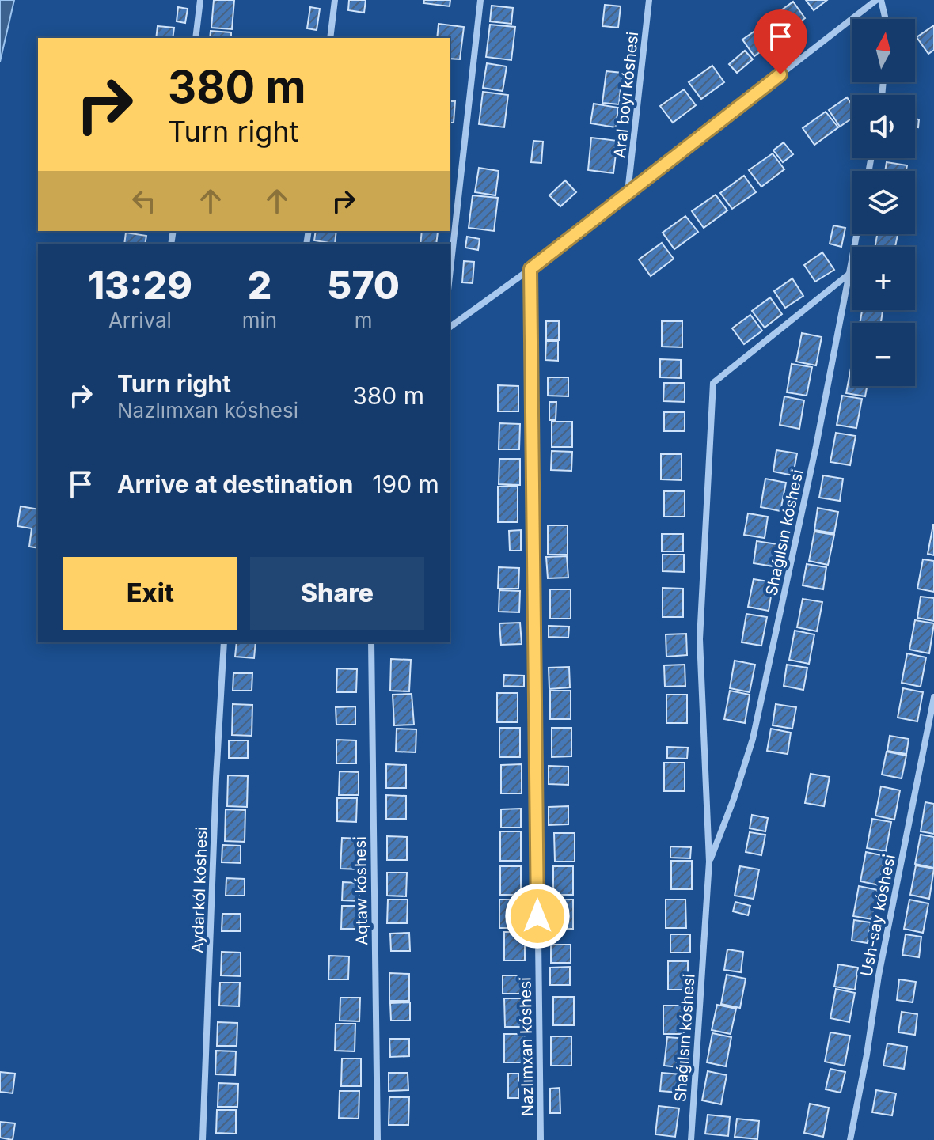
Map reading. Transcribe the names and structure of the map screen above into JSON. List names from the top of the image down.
{
  "streets": {
    "street": [
      "Aral boyı kóshesi",
      "Shaǵılsın kóshesi",
      "Aydarkól kóshesi",
      "Aqtaw kóshesi",
      "Ush-say kóshesi",
      "Nazlımxan kóshesi"
    ]
  },
  "north": "top",
  "page": {
    "map_buttons": ["+", "−"],
    "turn": ["380 m", "Turn right"],
    "eta": [
      "13:29",
      "Arrival",
      "2",
      "min",
      "570",
      "m"
    ],
    "list": [
      {
        "name": "Turn right",
        "note": "Nazlımxan kóshesi",
        "value": "380 m"
      },
      {
        "name": "Arrive at destination",
        "value": "190 m"
      }
    ],
    "buttons": ["Exit", "Share"]
  }
}
